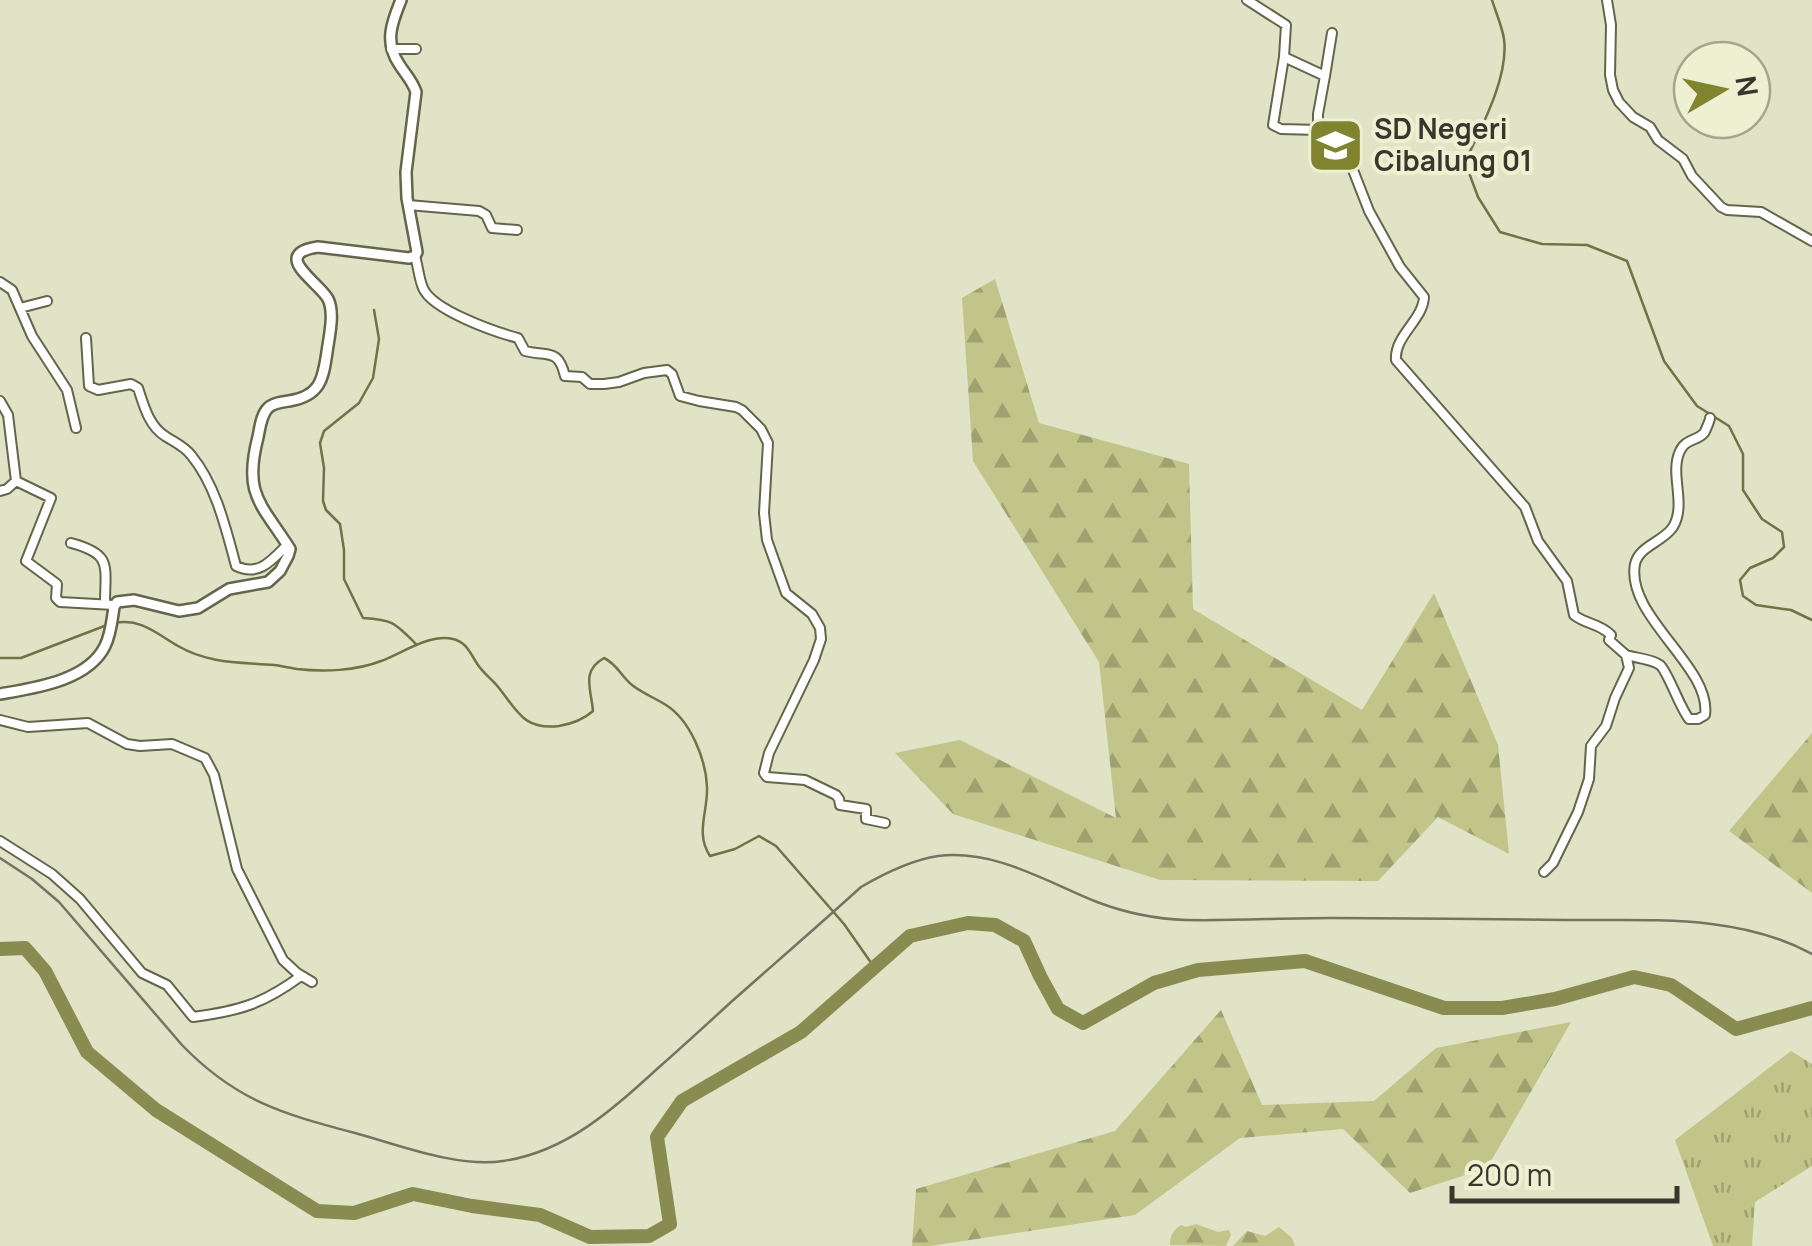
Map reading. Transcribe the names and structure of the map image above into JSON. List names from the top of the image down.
{
  "places": {
    "school or university": ["SD Negeri Cibalung 01"]
  },
  "scale_bar": "200 m",
  "north": "right"
}
